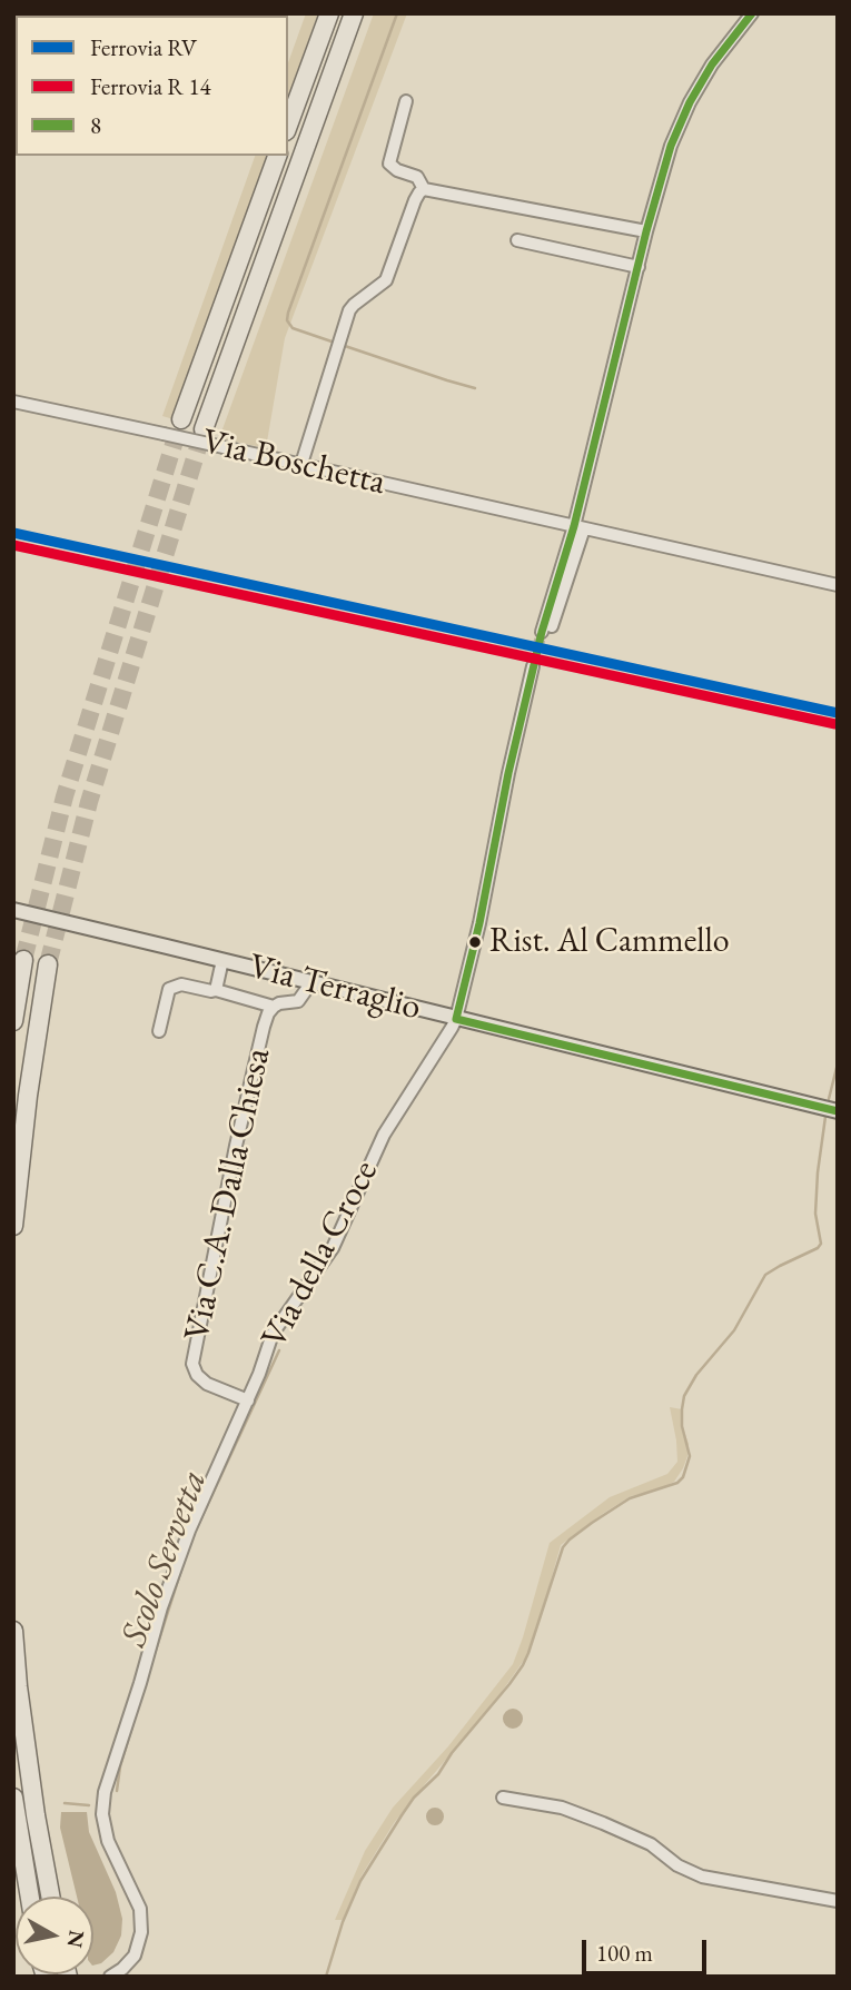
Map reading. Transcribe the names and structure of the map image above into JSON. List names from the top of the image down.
{
  "streets": {
    "main road": ["Via Terraglio"],
    "street": ["Via Boschetta", "Via C.A. Dalla Chiesa", "Via della Croce"]
  },
  "crossings": [
    ["Via Terraglio", "Via C.A. Dalla Chiesa"],
    ["Via Terraglio", "Via della Croce"],
    ["Via C.A. Dalla Chiesa", "Via della Croce"]
  ],
  "water": ["Scolo Servetta"],
  "places": ["Rist. Al Cammello"],
  "lines": ["transit line 8", "rail line RV"],
  "legend": ["Ferrovia RV", "Ferrovia R 14", "8"],
  "scale_bar": "100 m",
  "north": "right"
}
